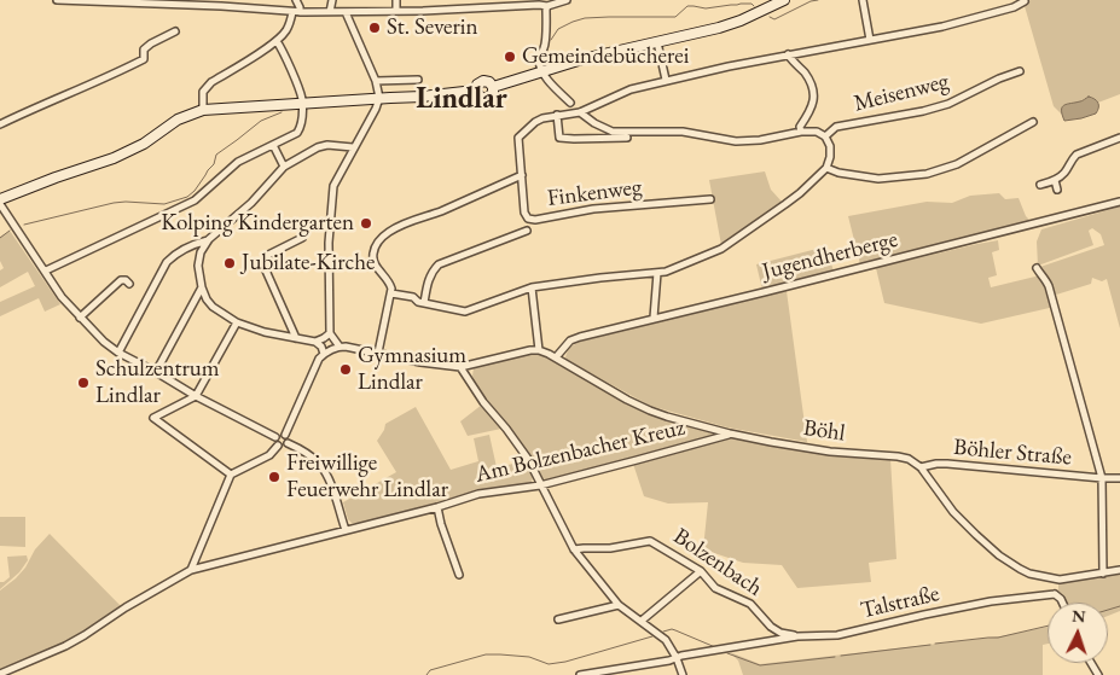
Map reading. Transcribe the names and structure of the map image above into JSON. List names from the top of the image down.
{
  "streets": {
    "street": [
      "Meisenweg",
      "Finkenweg",
      "Jugendherberge",
      "Böhl",
      "Am Bolzenbacher Kreuz",
      "Böhler Straße",
      "Bolzenbach",
      "Talstraße"
    ]
  },
  "crossings": [
    ["Jugendherberge", "Böhl"],
    ["Böhl", "Am Bolzenbacher Kreuz"],
    ["Böhl", "Böhler Straße"],
    ["Bolzenbach", "Talstraße"]
  ],
  "districts": ["Lindlar"],
  "places": [
    "St. Severin",
    "Gemeindebücherei",
    "Kolping Kindergarten",
    "Jubilate-Kirche",
    "Gymnasium Lindlar",
    "Schulzentrum Lindlar",
    "Freiwillige Feuerwehr Lindlar"
  ],
  "north": "top"
}
